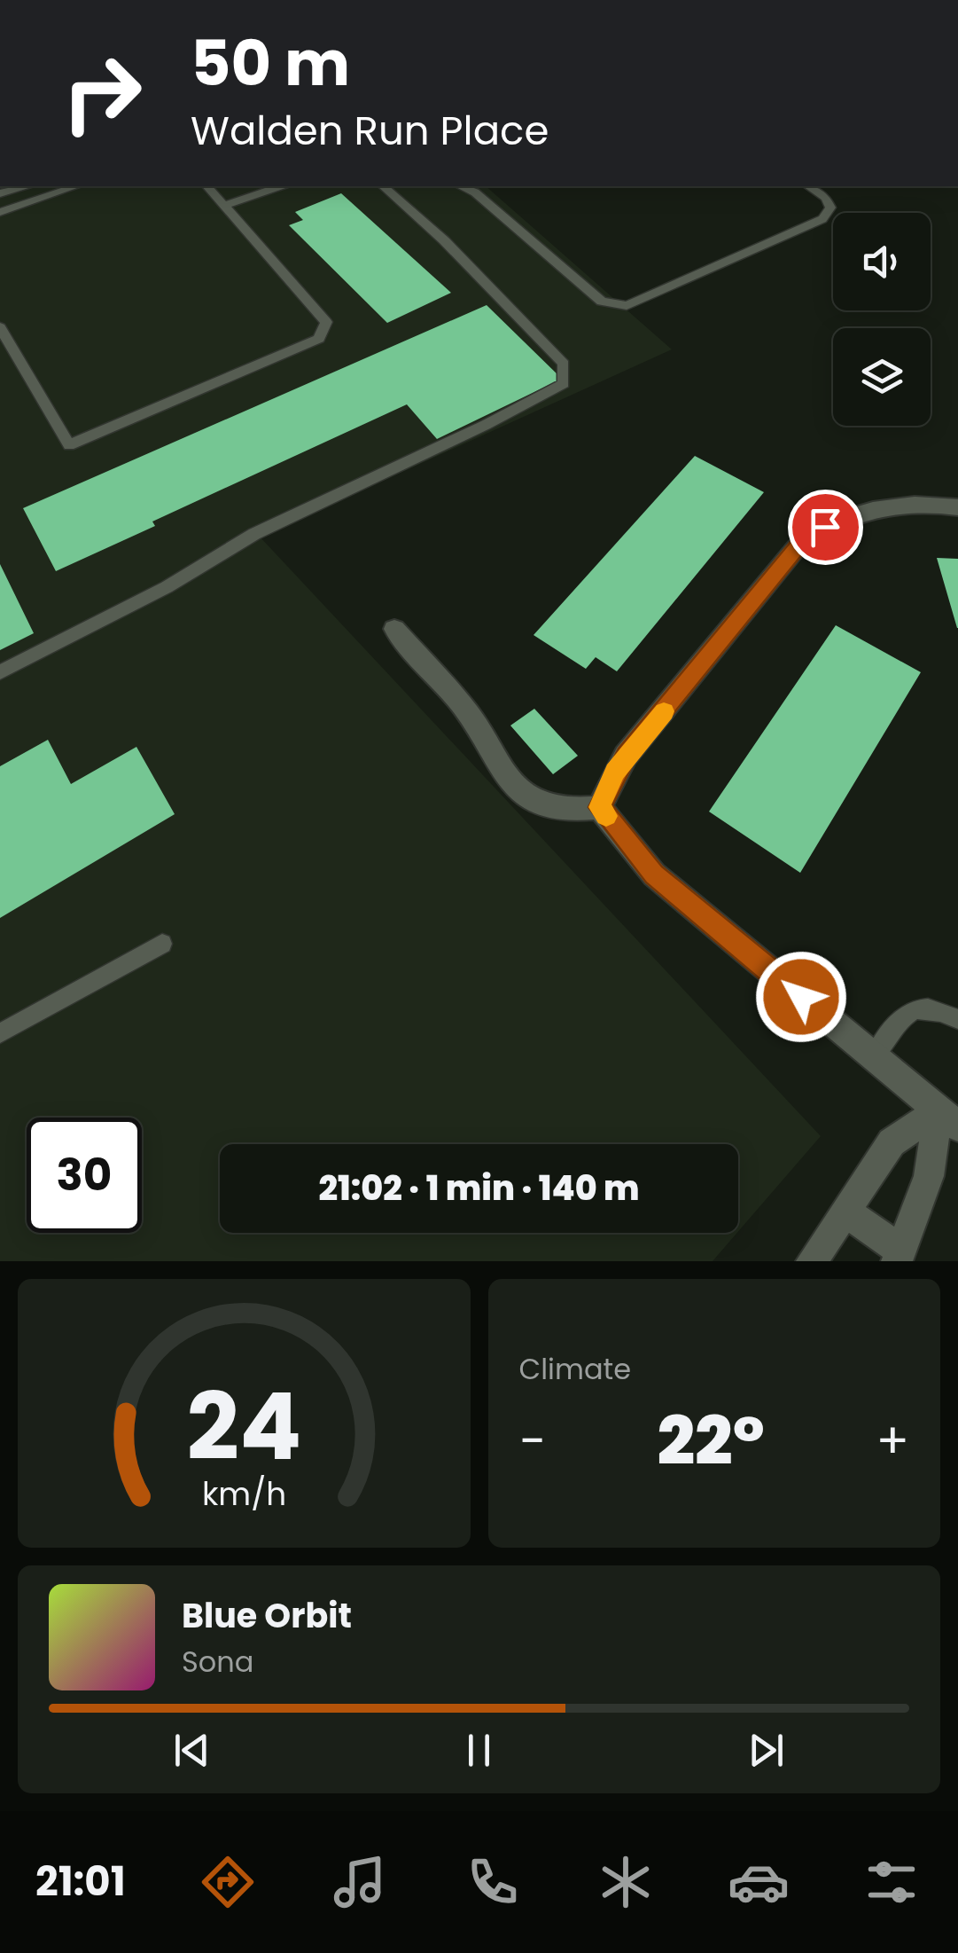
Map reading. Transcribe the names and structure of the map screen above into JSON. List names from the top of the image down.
{
  "page": {
    "turn": ["50 m", "Walden Run Place"],
    "limit": "30",
    "trip": "21:02 · 1 min · 140 m",
    "tile": "Climate",
    "heat": ["−", "22°", "+"],
    "song": ["Blue Orbit", "Sona"],
    "tabs": "21:01",
    "gauge": ["24", "km/h"]
  }
}
